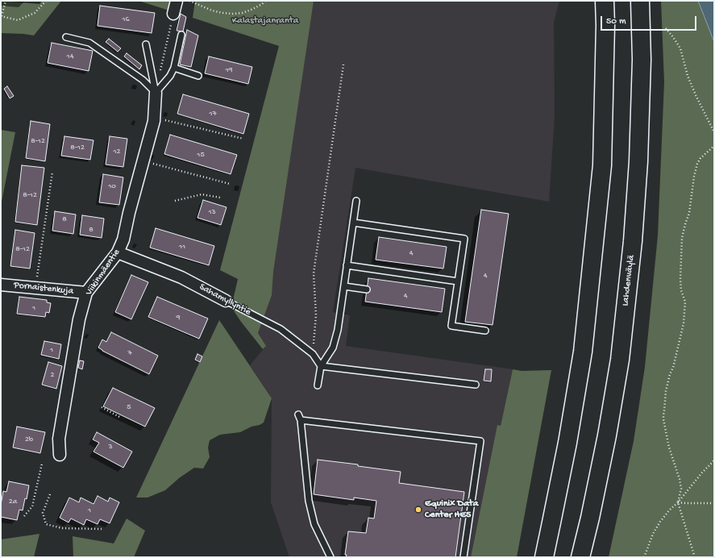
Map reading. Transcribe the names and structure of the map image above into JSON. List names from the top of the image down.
{
  "streets": {
    "highway": ["Lahdenväylä"],
    "street": ["Viikinmäentie", "Pornaistenkuja", "Sahamyllyntie"]
  },
  "crossings": [
    ["Viikinmäentie", "Pornaistenkuja"],
    ["Viikinmäentie", "Sahamyllyntie"]
  ],
  "parks": ["Kalastajanranta"],
  "places": ["Equinix Data Center HE5"],
  "house_numbers": [
    "16",
    "14",
    "19",
    "17",
    "8-12",
    "8-12",
    "12",
    "15",
    "10",
    "8-12",
    "13",
    "8",
    "8",
    "11",
    "8-12",
    "4",
    "4",
    "4",
    "1",
    "9",
    "1",
    "7",
    "2",
    "5",
    "2b",
    "3",
    "2a",
    "1"
  ],
  "scale_bar": "50 m"
}
